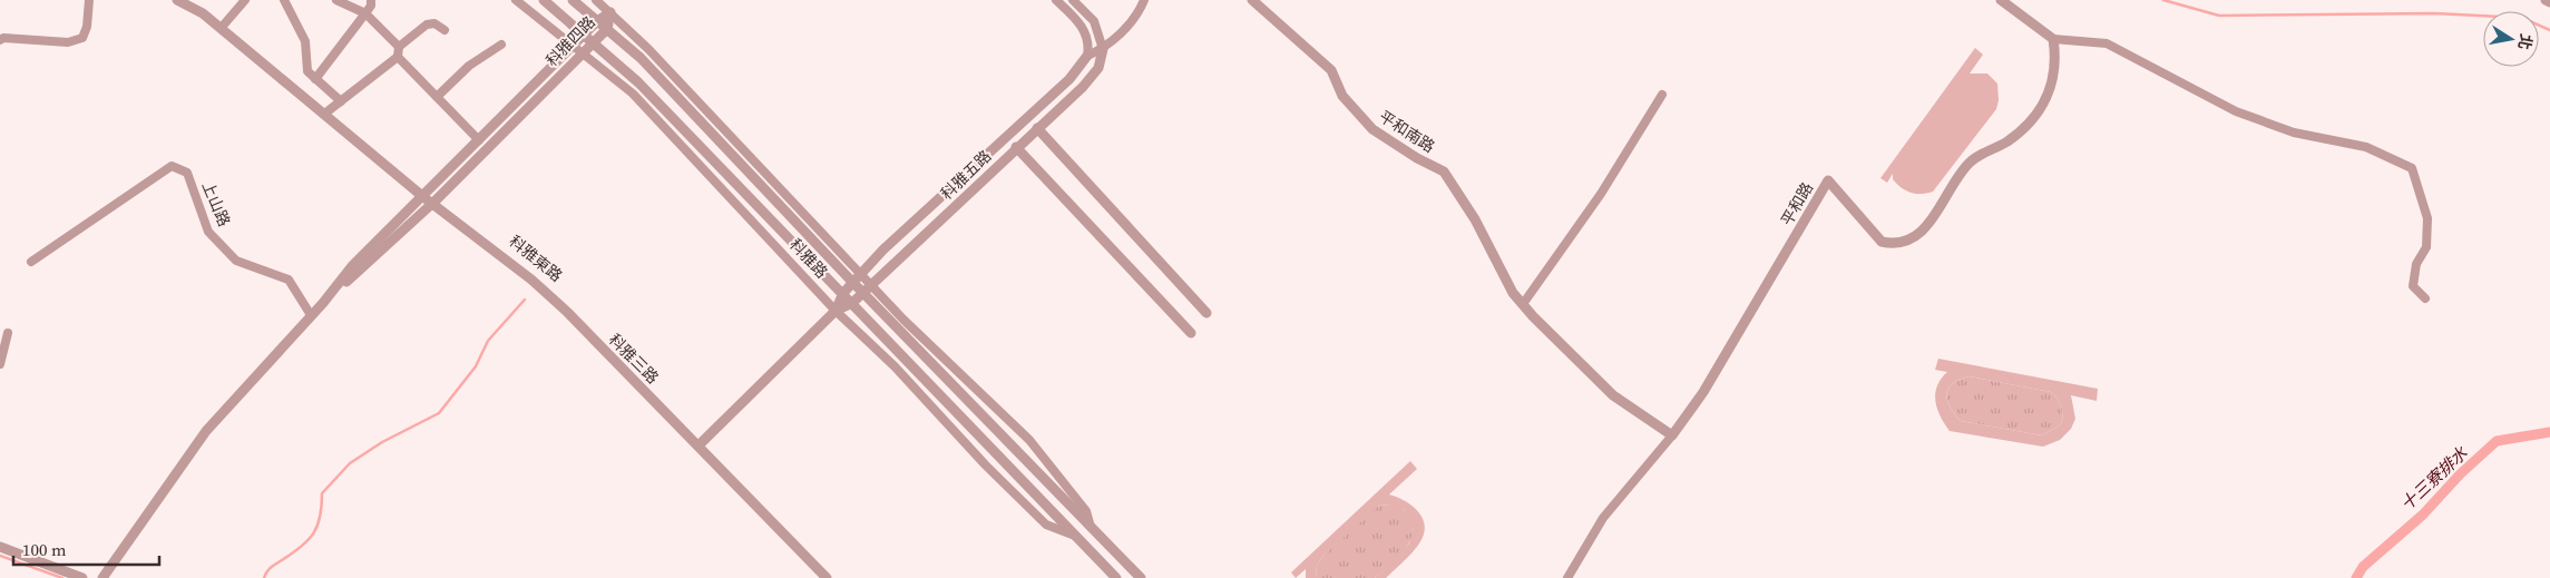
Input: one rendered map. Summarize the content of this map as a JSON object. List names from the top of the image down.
{
  "streets": {
    "street": [
      "科雅四路",
      "平和南路",
      "科雅五路",
      "上山路",
      "平和路",
      "科雅路",
      "科雅三路"
    ]
  },
  "crossings": [
    ["科雅四路", "科雅路"],
    ["科雅四路", "科雅三路"],
    ["平和南路", "平和路"],
    ["科雅五路", "科雅路"],
    ["科雅五路", "科雅三路"]
  ],
  "water": ["十三寮排水"],
  "scale_bar": "100 m",
  "north": "right"
}
